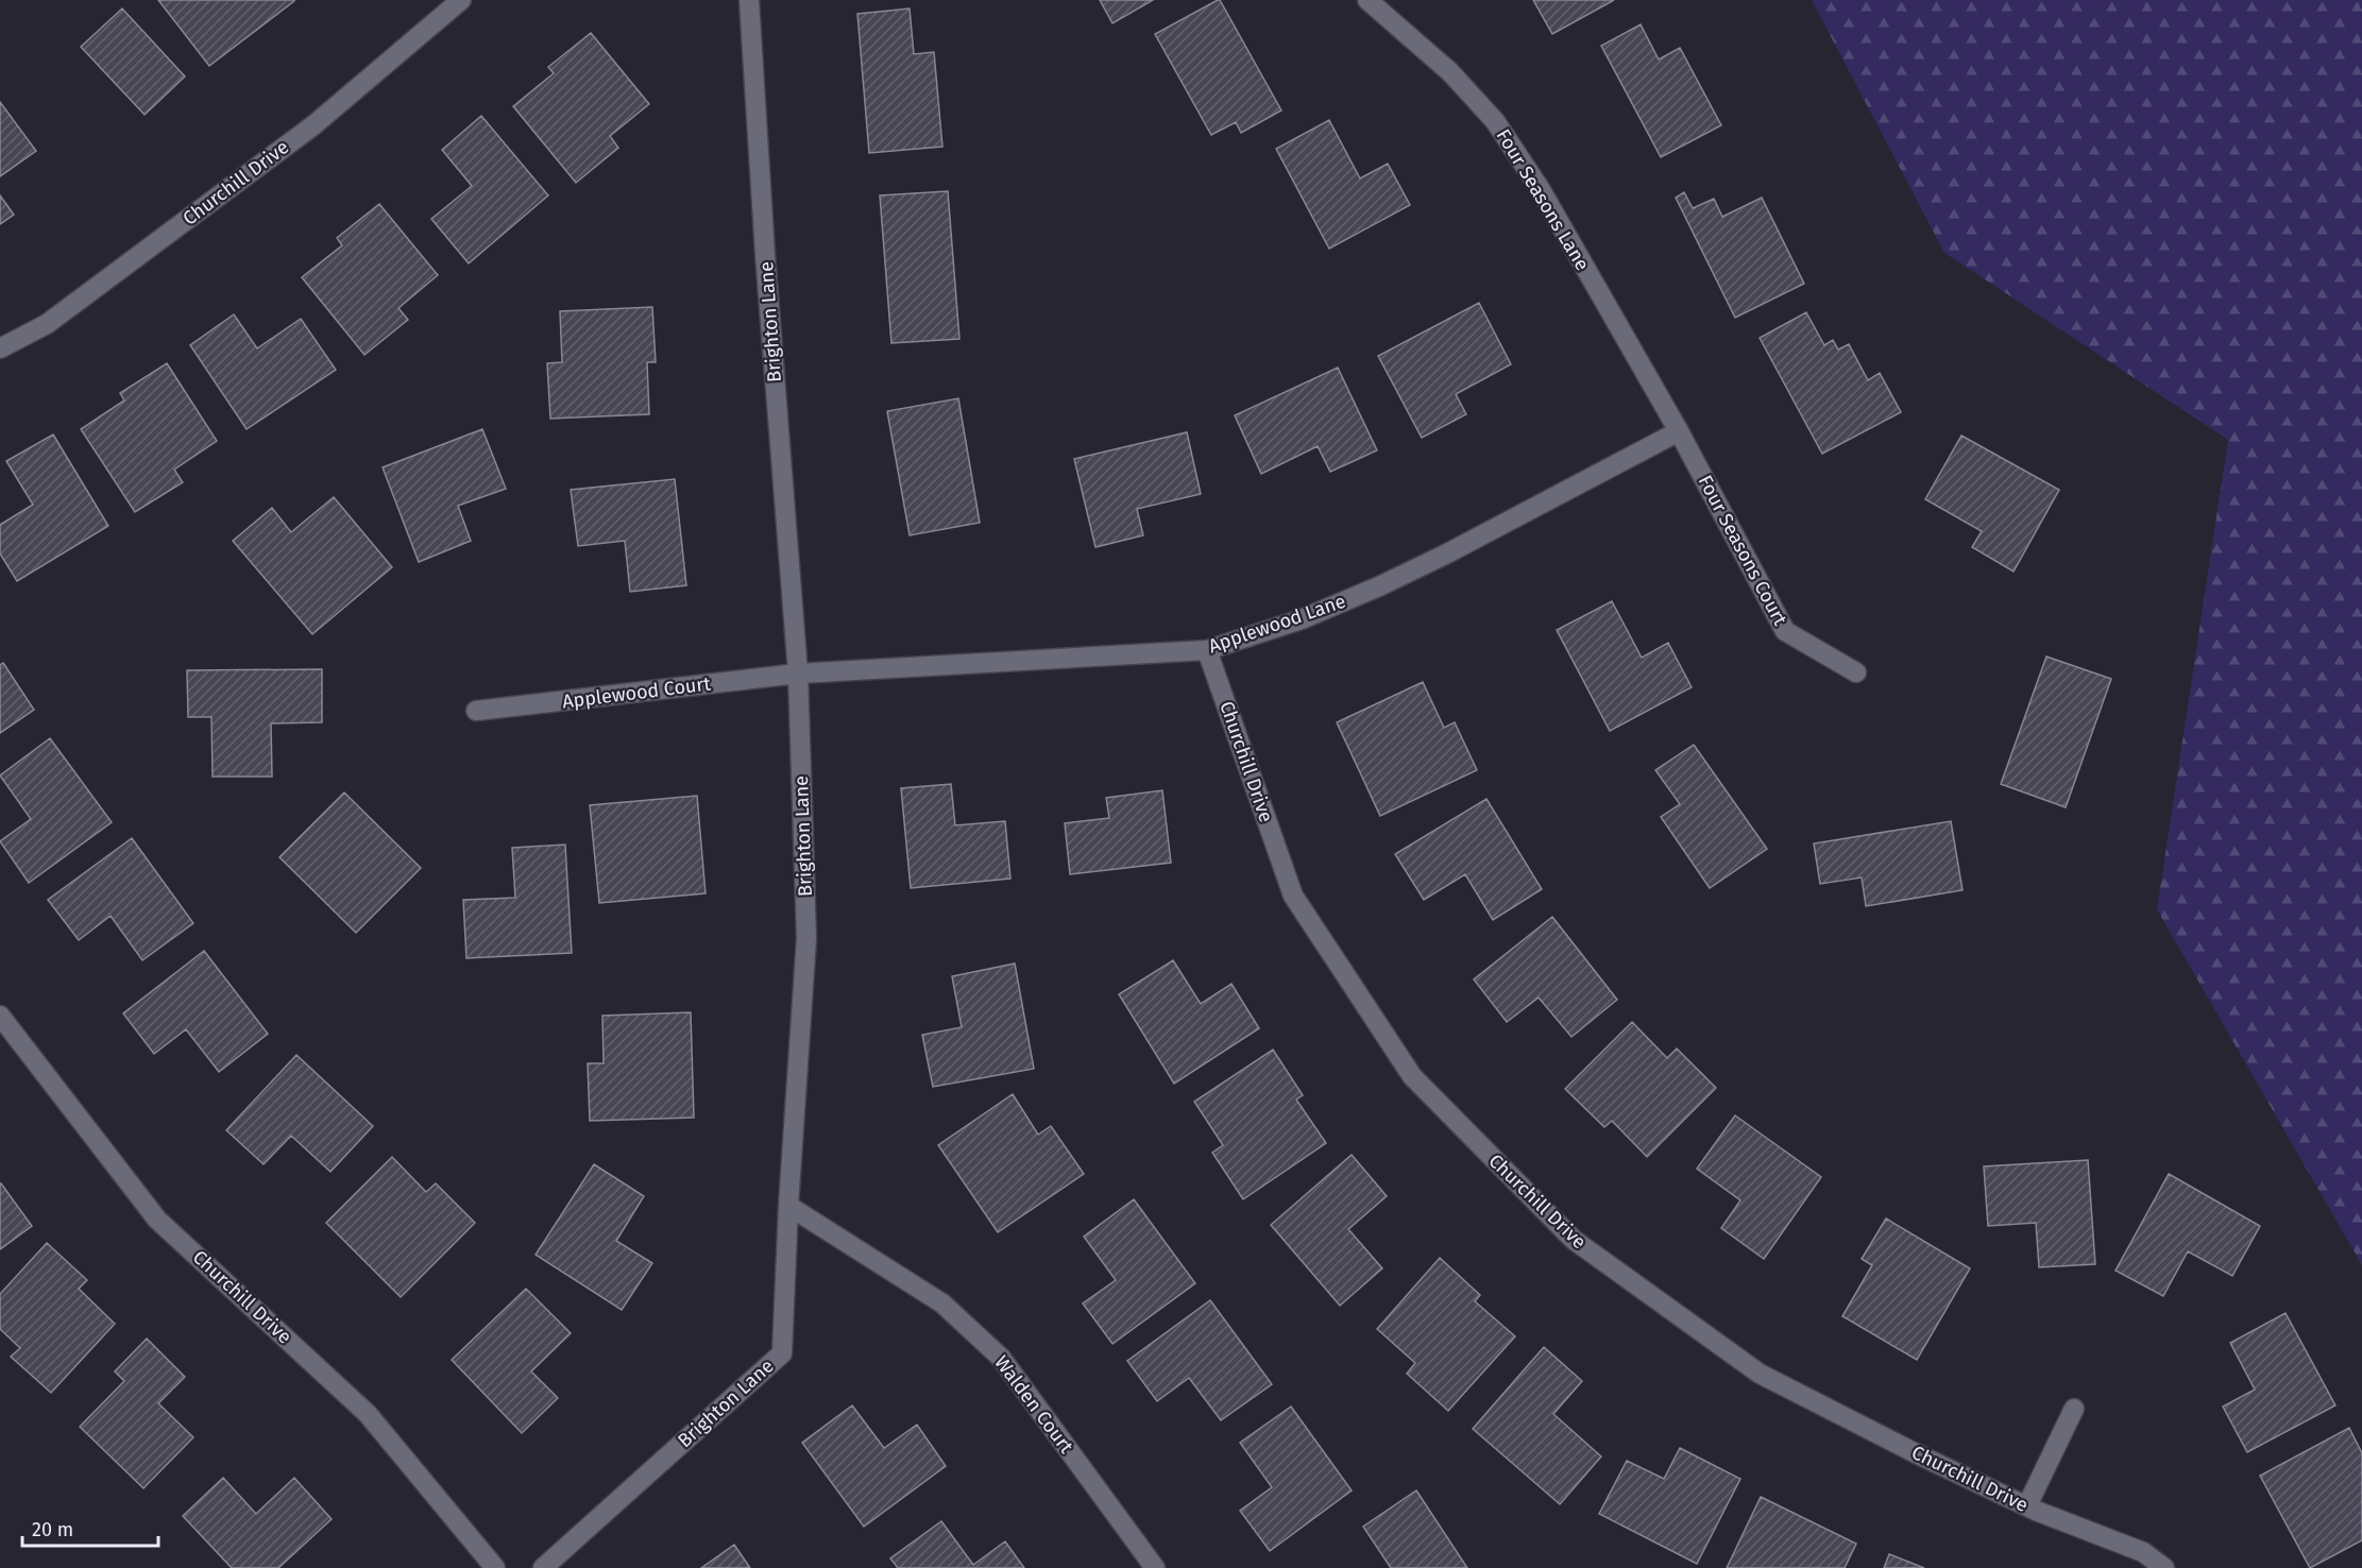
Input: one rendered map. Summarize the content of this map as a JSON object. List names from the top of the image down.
{
  "streets": {
    "street": [
      "Churchill Drive",
      "Four Seasons Lane",
      "Brighton Lane",
      "Four Seasons Court",
      "Applewood Lane",
      "Applewood Court",
      "Walden Court"
    ]
  },
  "crossings": [
    ["Churchill Drive", "Applewood Lane"],
    ["Four Seasons Lane", "Four Seasons Court"],
    ["Four Seasons Lane", "Applewood Lane"],
    ["Brighton Lane", "Applewood Lane"],
    ["Brighton Lane", "Applewood Court"],
    ["Brighton Lane", "Walden Court"],
    ["Four Seasons Court", "Applewood Lane"],
    ["Applewood Lane", "Applewood Court"]
  ],
  "scale_bar": "20 m"
}
